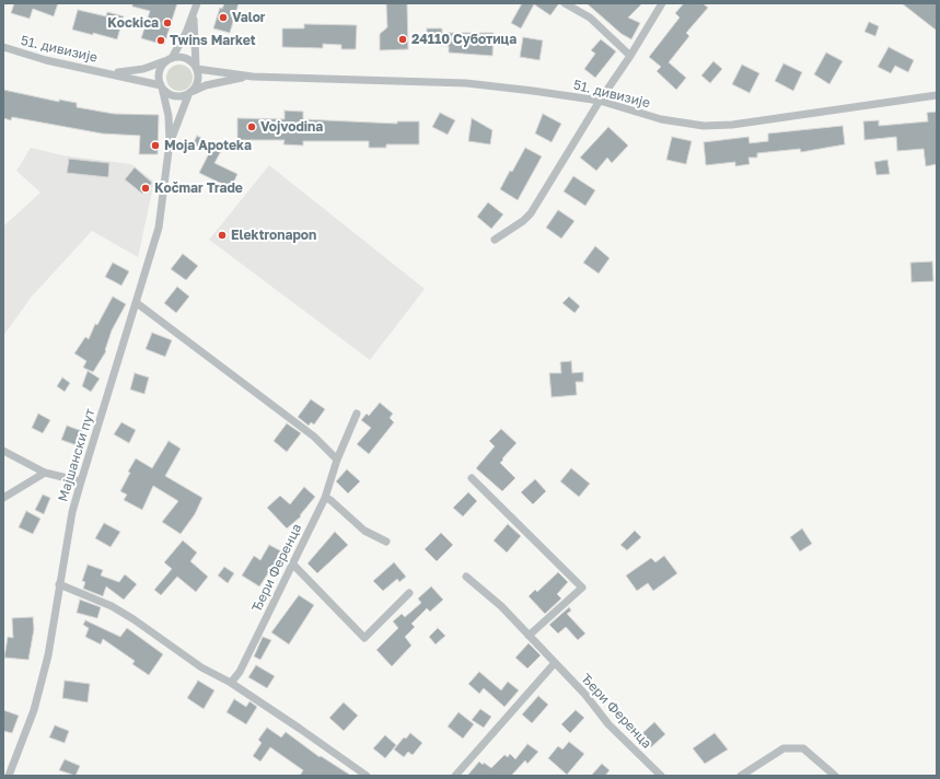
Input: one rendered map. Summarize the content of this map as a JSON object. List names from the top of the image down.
{
  "streets": {
    "street": ["51. дивизије", "Мајшански пут", "Ђери Ференца"]
  },
  "crossings": [
    ["51. дивизије", "Мајшански пут"]
  ],
  "places": [
    "Valor",
    "Kockica",
    "24110 Суботица",
    "Twins Market",
    "Vojvodina",
    "Moja Apoteka",
    "Kočmar Trade",
    "Elektronapon"
  ]
}
